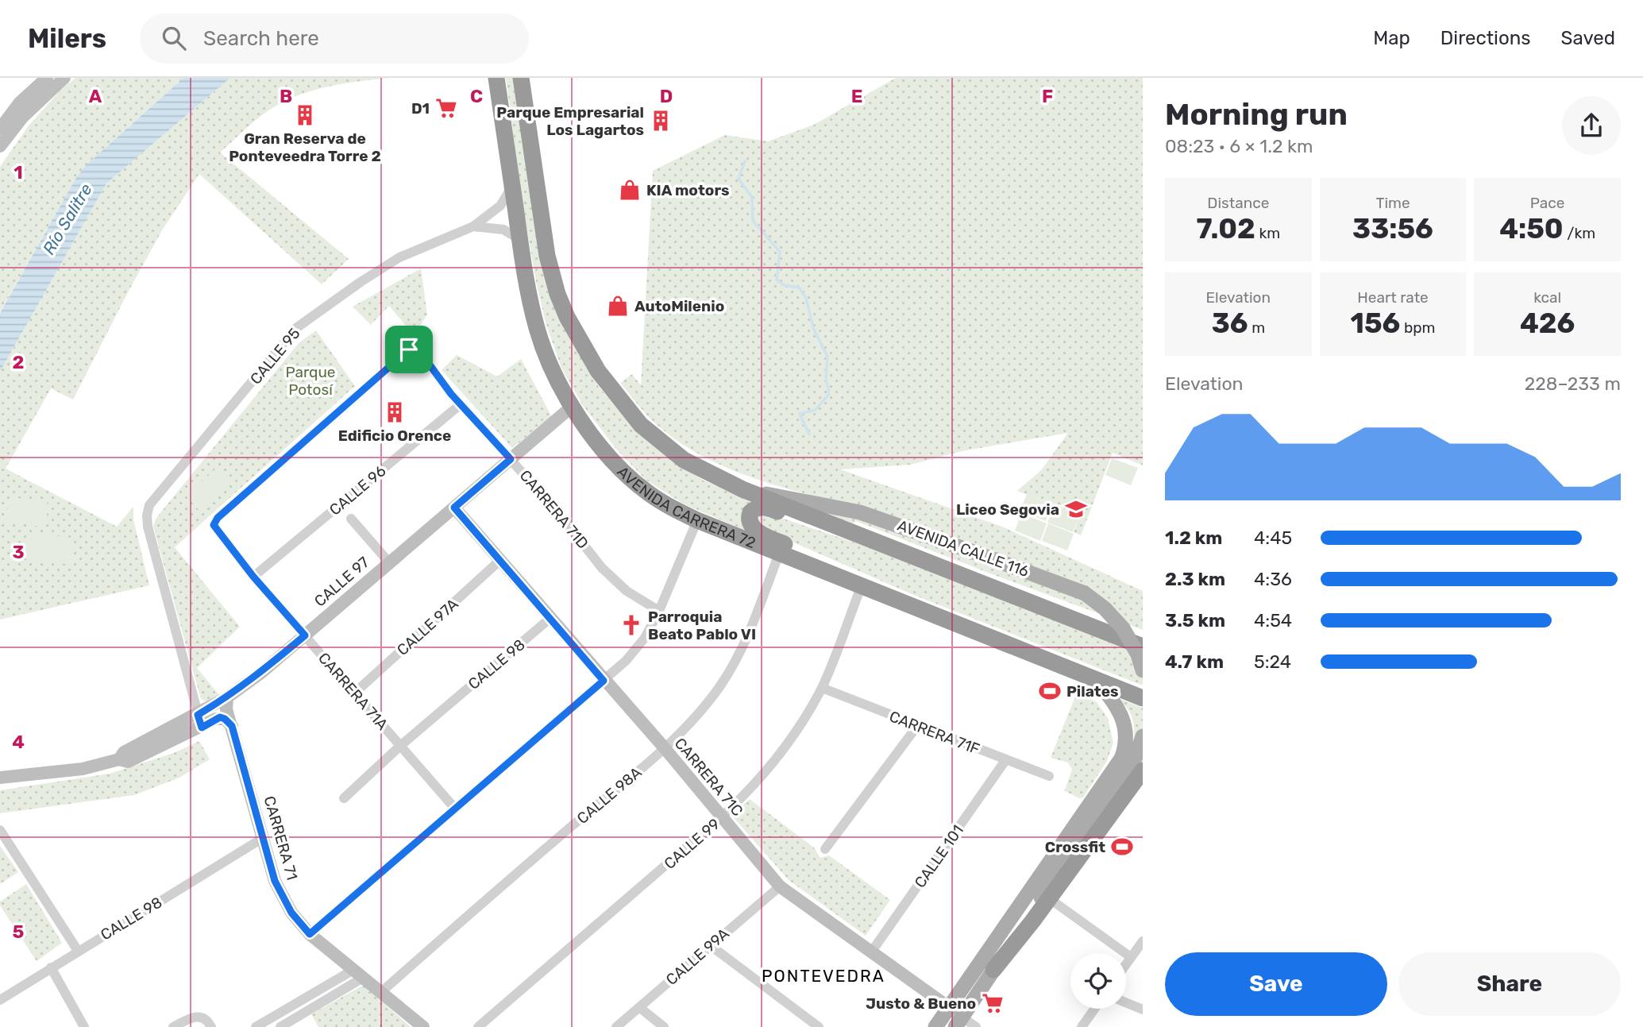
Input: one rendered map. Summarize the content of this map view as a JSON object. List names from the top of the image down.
{
  "streets": {
    "highway": ["AVENIDA CARRERA 72"],
    "main road": ["AVENIDA CALLE 116"],
    "street": [
      "CALLE 95",
      "CALLE 96",
      "CARRERA 71D",
      "CALLE 97",
      "CALLE 97A",
      "CALLE 98",
      "CARRERA 71A",
      "CARRERA 71F",
      "CARRERA 71C",
      "CALLE 98A",
      "CARRERA 71",
      "CALLE 99",
      "CALLE 101",
      "CALLE 99A"
    ]
  },
  "crossings": [
    ["CALLE 95", "AVENIDA CARRERA 72"],
    ["CALLE 95", "CALLE 97"],
    ["CALLE 96", "CARRERA 71D"],
    ["CALLE 96", "CARRERA 71A"],
    ["AVENIDA CARRERA 72", "CALLE 97"],
    ["AVENIDA CARRERA 72", "CALLE 98A"],
    ["AVENIDA CARRERA 72", "CALLE 99"],
    ["CARRERA 71D", "CALLE 97"],
    ["CARRERA 71D", "CARRERA 71A"],
    ["CALLE 97", "CARRERA 71A"],
    ["CALLE 97", "CARRERA 71C"],
    ["CALLE 97", "CARRERA 71"],
    ["CALLE 97A", "CARRERA 71A"],
    ["CALLE 97A", "CARRERA 71C"],
    ["CALLE 98", "CARRERA 71A"],
    ["CALLE 98", "CARRERA 71C"],
    ["CALLE 98", "CARRERA 71"],
    ["CARRERA 71F", "CALLE 99"],
    ["CARRERA 71F", "CALLE 101"],
    ["CARRERA 71C", "CALLE 98A"],
    ["CARRERA 71C", "CALLE 99"],
    ["CARRERA 71C", "CALLE 101"],
    ["CARRERA 71C", "CALLE 99A"],
    ["CALLE 98A", "CARRERA 71"]
  ],
  "districts": ["PONTEVEDRA"],
  "water": ["Río Salitre"],
  "parks": ["Parque Potosí"],
  "places": {
    "supermarket": ["D1", "Justo & Bueno"],
    "building": ["Gran Reserva de Ponteveedra Torre 2", "Parque Empresarial Los Lagartos", "Edificio Orence"],
    "shop": ["KIA motors", "AutoMilenio"],
    "school or university": ["Liceo Segovia"],
    "church": ["Parroquia Beato Pablo VI"],
    "sports": ["Pilates", "Crossfit"]
  },
  "page": {
    "header": "Milers",
    "search": "Search here",
    "nav": ["Map", "Directions", "Saved"],
    "heading": ["Morning run", "08:23 · 6 × 1.2 km"],
    "stats": [
      ["Distance", "7.02 km"],
      ["Time", "33:56"],
      ["Pace", "4:50 /km"],
      ["Elevation", "36 m"],
      ["Heart rate", "156 bpm"],
      ["kcal", "426"]
    ],
    "chart": ["Elevation", "228–233 m"],
    "list": [
      {
        "name": "1.2 km",
        "note": "4:45"
      },
      {
        "name": "2.3 km",
        "note": "4:36"
      },
      {
        "name": "3.5 km",
        "note": "4:54"
      },
      {
        "name": "4.7 km",
        "note": "5:24"
      }
    ],
    "buttons": ["Save", "Share"]
  },
  "grid": {
    "columns": [
      "A",
      "B",
      "C",
      "D",
      "E",
      "F"
    ],
    "rows": [
      "1",
      "2",
      "3",
      "4",
      "5"
    ]
  }
}
